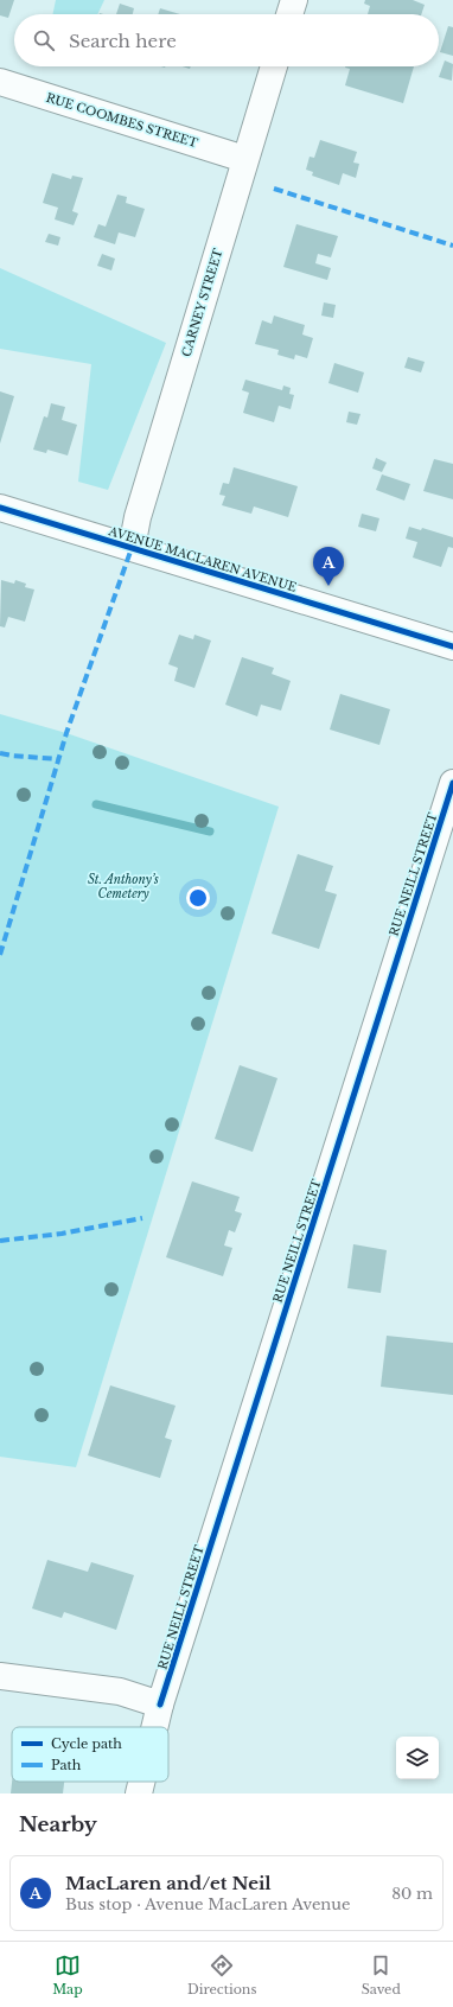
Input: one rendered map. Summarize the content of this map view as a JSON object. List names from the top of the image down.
{
  "streets": {
    "street": [
      "RUE COOMBES STREET",
      "CARNEY STREET",
      "AVENUE MACLAREN AVENUE",
      "RUE NEILL STREET"
    ]
  },
  "crossings": [
    ["RUE COOMBES STREET", "CARNEY STREET"],
    ["CARNEY STREET", "AVENUE MACLAREN AVENUE"]
  ],
  "parks": ["St. Anthony’s Cemetery"],
  "legend": ["Cycle path", "Path"],
  "page": {
    "search": "Search here",
    "pins": "A",
    "heading": "Nearby",
    "list": [
      {
        "mark": "A",
        "name": "MacLaren and/et Neil",
        "note": "Bus stop · Avenue MacLaren Avenue",
        "value": "80 m"
      }
    ],
    "nav": ["Map", "Directions", "Saved"]
  }
}
